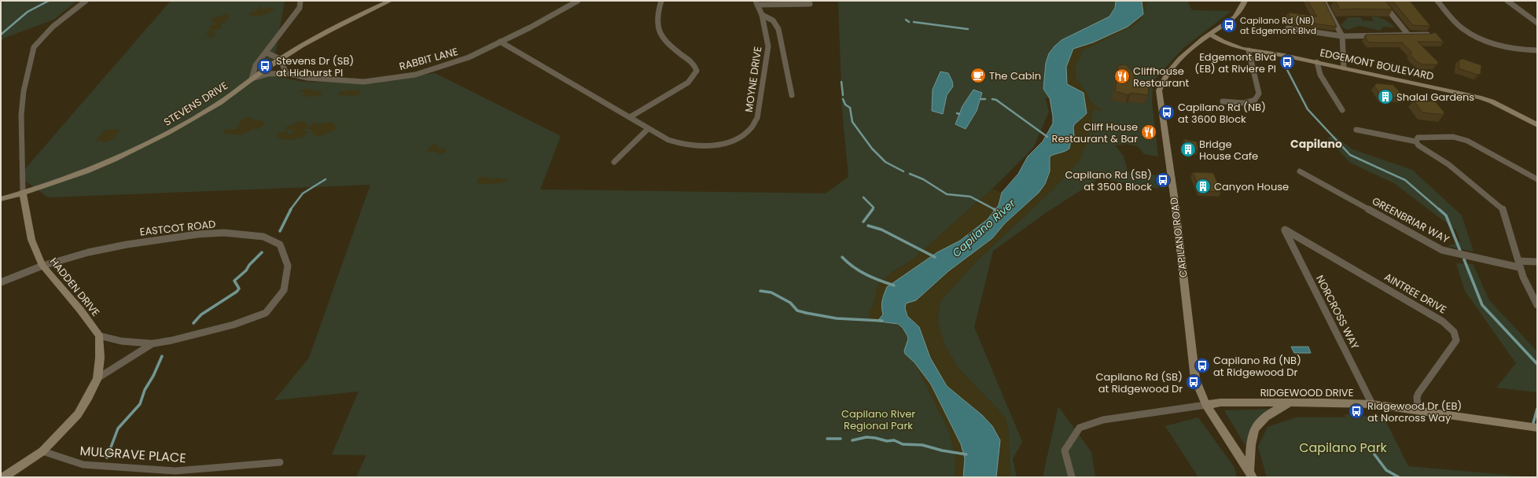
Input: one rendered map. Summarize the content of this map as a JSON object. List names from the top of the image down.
{
  "streets": {
    "street": [
      "RABBIT LANE",
      "EDGEMONT BOULEVARD",
      "MOYNE DRIVE",
      "STEVENS DRIVE",
      "GREENBRIAR WAY",
      "EASTCOT ROAD",
      "CAPILANO ROAD",
      "HADDEN DRIVE",
      "AINTREE DRIVE",
      "NORCROSS WAY",
      "RIDGEWOOD DRIVE",
      "MULGRAVE PLACE"
    ]
  },
  "crossings": [
    ["RABBIT LANE", "MOYNE DRIVE"],
    ["RABBIT LANE", "STEVENS DRIVE"],
    ["EDGEMONT BOULEVARD", "CAPILANO ROAD"],
    ["STEVENS DRIVE", "HADDEN DRIVE"],
    ["EASTCOT ROAD", "HADDEN DRIVE"],
    ["CAPILANO ROAD", "RIDGEWOOD DRIVE"],
    ["AINTREE DRIVE", "NORCROSS WAY"],
    ["AINTREE DRIVE", "RIDGEWOOD DRIVE"],
    ["NORCROSS WAY", "RIDGEWOOD DRIVE"]
  ],
  "districts": ["Capilano"],
  "water": ["Capilano River"],
  "parks": ["Capilano River Regional Park", "Capilano Park"],
  "places": {
    "bus stop": [
      "Capilano Rd (NB) at Edgemont Blvd",
      "Edgemont Blvd (EB) at Riviere Pl",
      "Stevens Dr (SB) at Hidhurst Pl",
      "Capilano Rd (NB) at 3600 Block",
      "Capilano Rd (SB) at 3500 Block",
      "Capilano Rd (NB) at Ridgewood Dr",
      "Capilano Rd (SB) at Ridgewood Dr",
      "Ridgewood Dr (EB) at Norcross Way"
    ],
    "cafe": ["The Cabin"],
    "restaurant": ["Cliffhouse Restaurant", "Cliff House Restaurant & Bar"],
    "building": ["Shalal Gardens", "Bridge House Cafe", "Canyon House"]
  }
}
